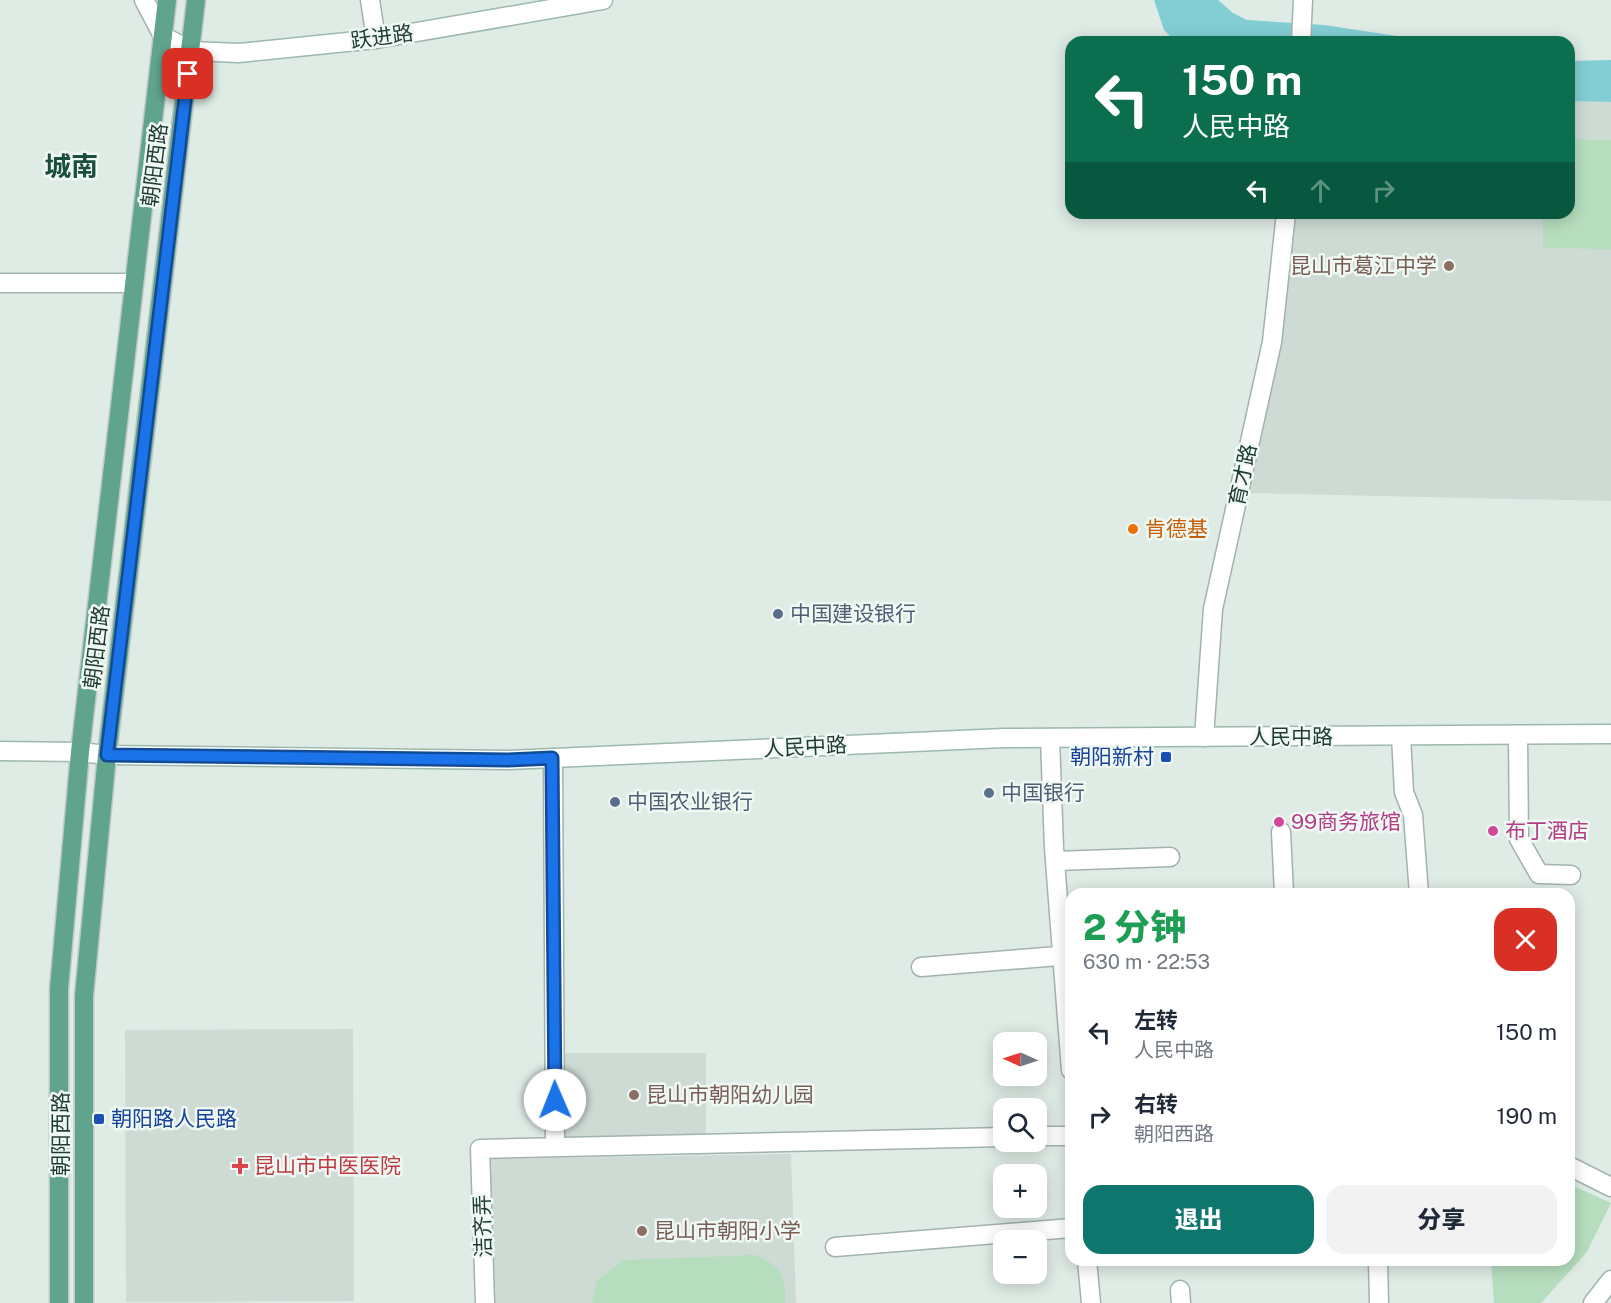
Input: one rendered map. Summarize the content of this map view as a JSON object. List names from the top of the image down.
{
  "streets": {
    "main road": ["朝阳西路"],
    "street": [
      "跃进路",
      "育才路",
      "人民中路",
      "洁齐弄"
    ]
  },
  "crossings": [
    ["跃进路", "朝阳西路"],
    ["朝阳西路", "人民中路"],
    ["育才路", "人民中路"]
  ],
  "districts": ["城南"],
  "places": {
    "other": [
      "昆山市葛江中学",
      "肯德基",
      "中国建设银行",
      "中国银行",
      "中国农业银行",
      "99商务旅馆",
      "布丁酒店",
      "昆山市朝阳幼儿园",
      "昆山市朝阳小学"
    ],
    "transit": ["朝阳新村", "朝阳路人民路"],
    "health": ["昆山市中医医院"]
  },
  "north": "left",
  "page": {
    "turn": ["150 m", "人民中路"],
    "heading": ["2 分钟", "630 m · 22:53"],
    "list": [
      {
        "name": "左转",
        "note": "人民中路",
        "value": "150 m"
      },
      {
        "name": "右转",
        "note": "朝阳西路",
        "value": "190 m"
      }
    ],
    "map_buttons": ["+", "−"],
    "buttons": ["退出", "分享"]
  }
}
